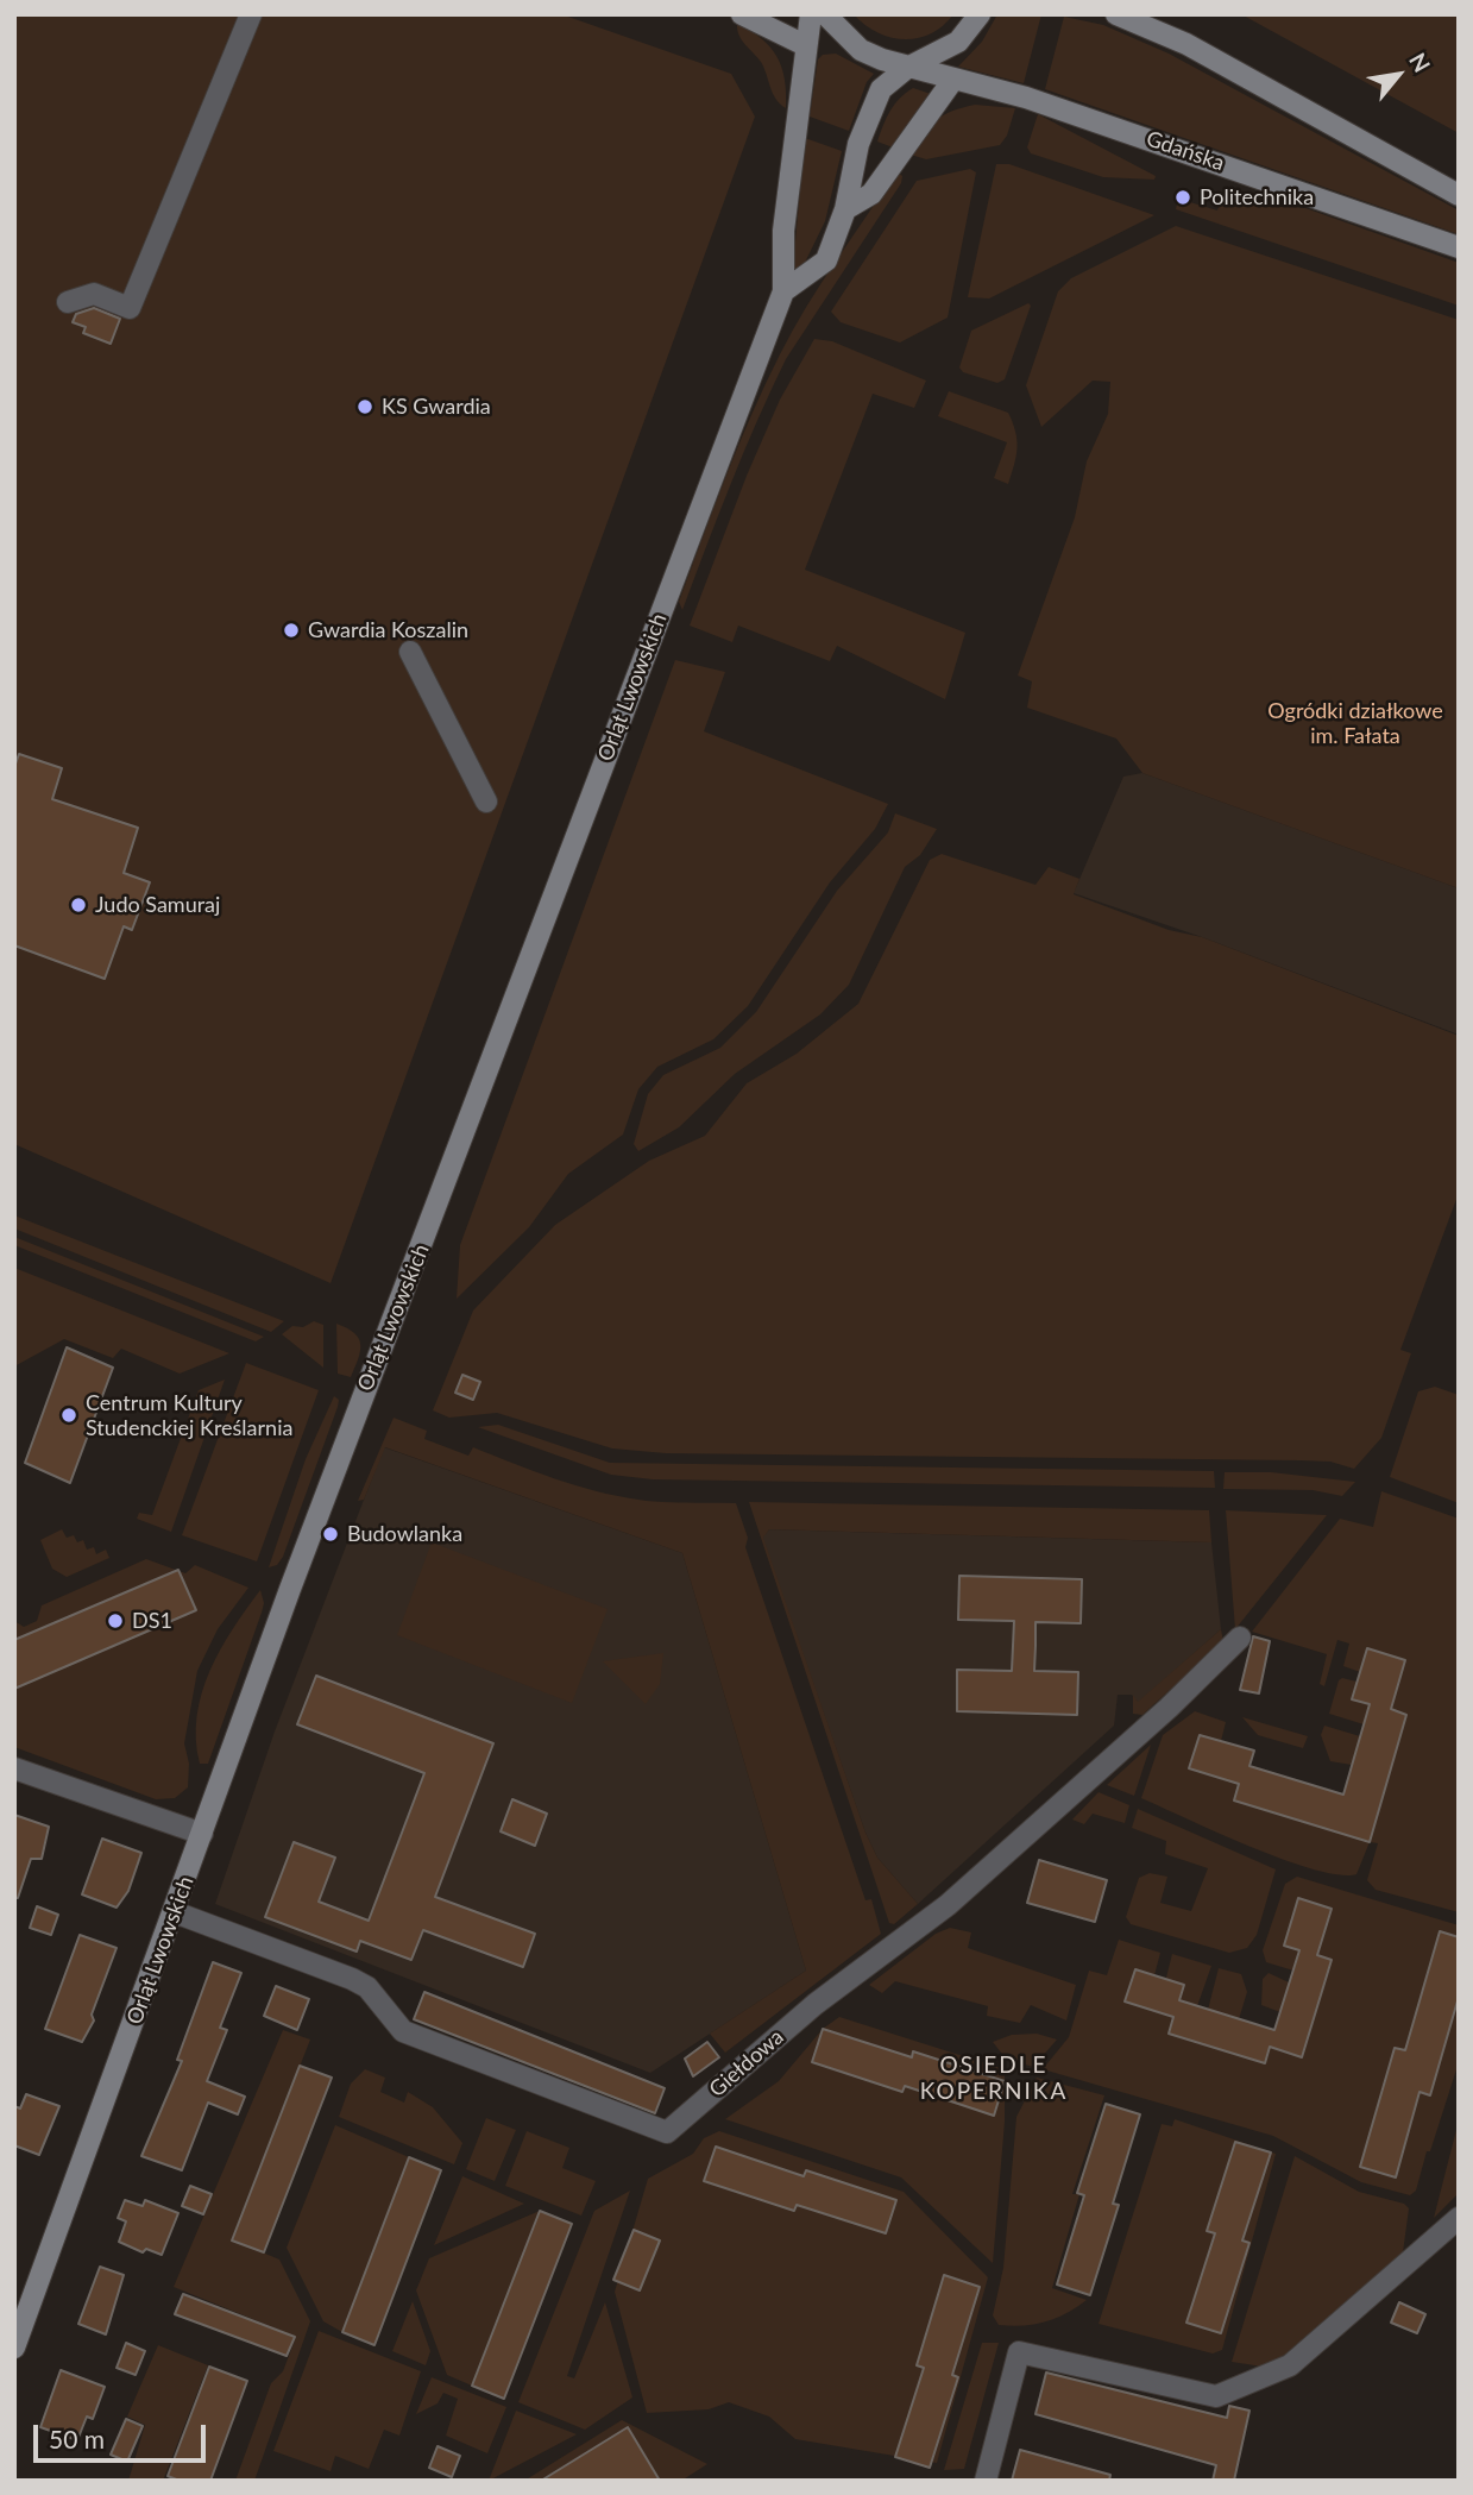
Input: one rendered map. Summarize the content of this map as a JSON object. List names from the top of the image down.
{
  "streets": {
    "main road": ["Gdańska", "Orląt Lwowskich"],
    "street": ["Giełdowa"]
  },
  "crossings": [
    ["Orląt Lwowskich", "Giełdowa"]
  ],
  "districts": ["OSIEDLE KOPERNIKA"],
  "parks": ["Ogródki działkowe im. Fałata"],
  "places": [
    "Politechnika",
    "KS Gwardia",
    "Gwardia Koszalin",
    "Judo Samuraj",
    "Centrum Kultury Studenckiej Kreślarnia",
    "Budowlanka",
    "DS1"
  ],
  "scale_bar": "50 m",
  "north": "top right"
}
